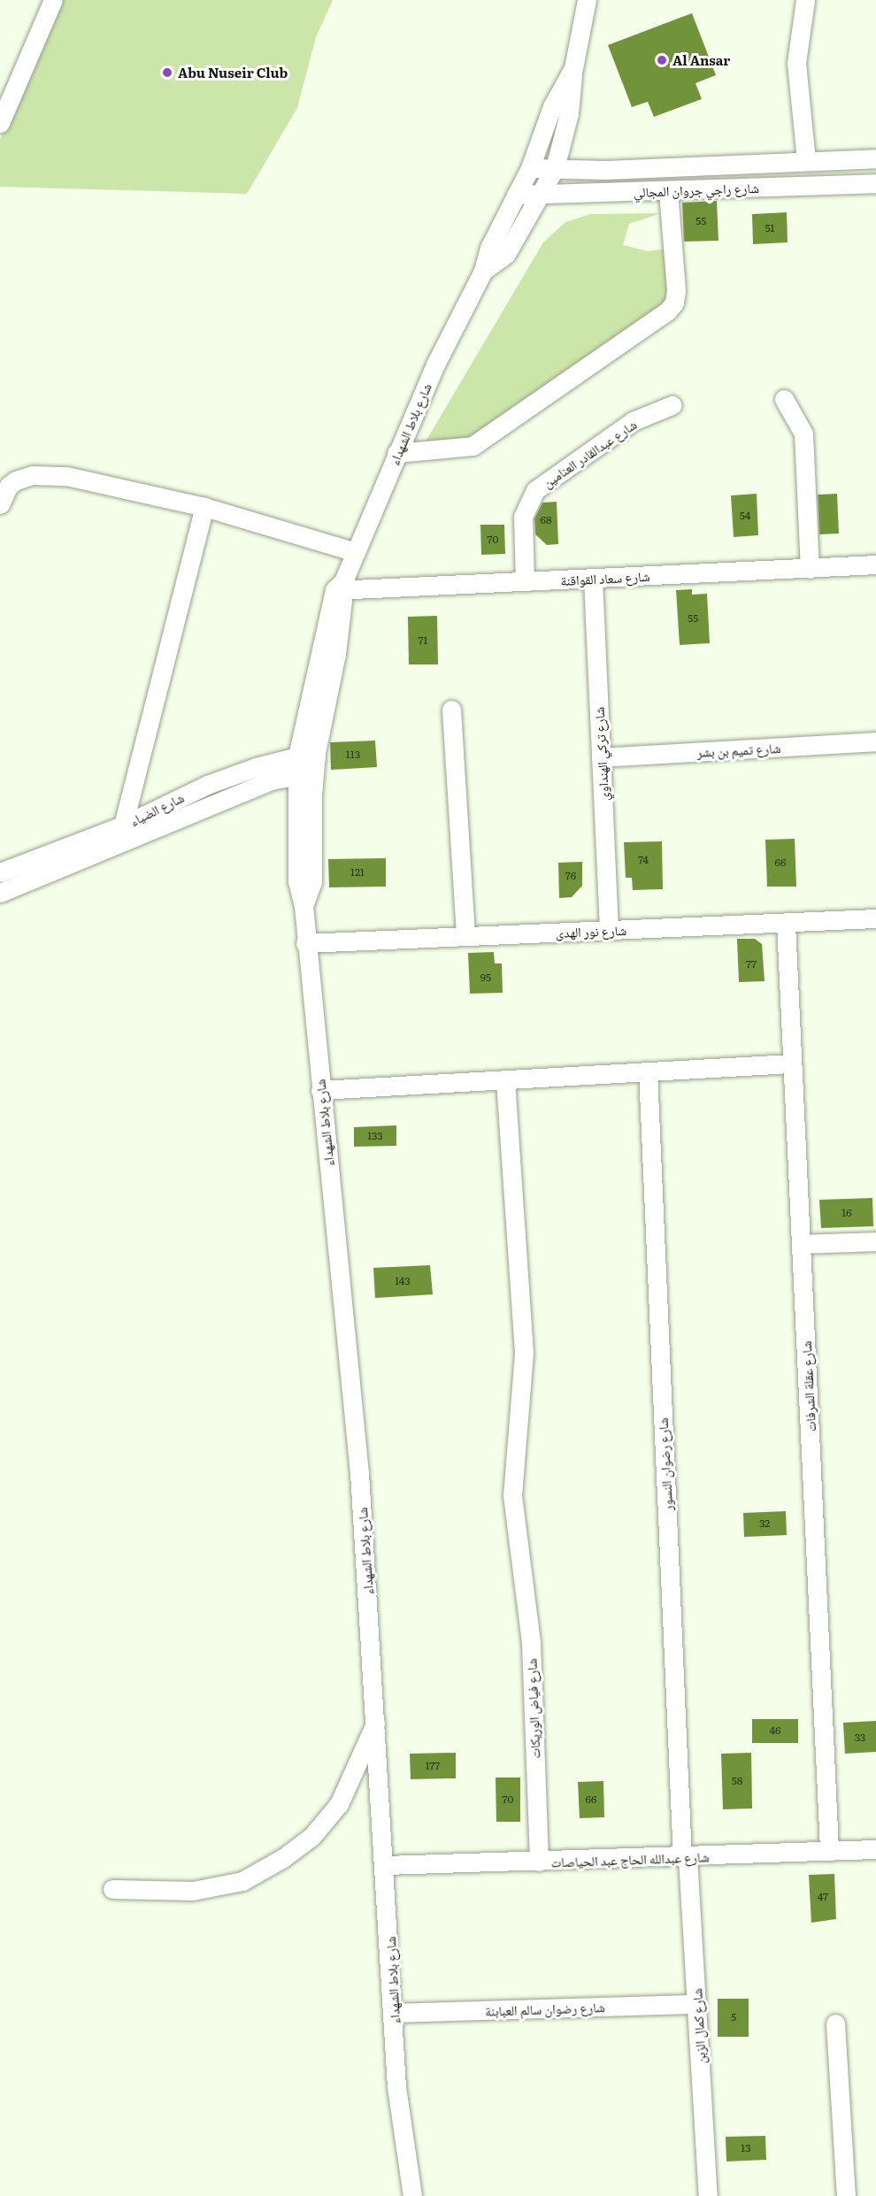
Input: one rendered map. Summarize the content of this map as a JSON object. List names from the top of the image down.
{
  "streets": {
    "street": [
      "شارع راجي جروان المجالي",
      "شارع بلاط الشهداء",
      "شارع عبدالقادر العنامين",
      "شارع سعاد القواقنة",
      "شارع تميم بن بشر",
      "شارع تركي الهنداوي",
      "شارع الضياء",
      "شارع نور الهدى",
      "شارع عقلة الشرفات",
      "شارع رضوان النسور",
      "شارع فياض الوريكات",
      "شارع عبدالله الحاج عبد الحياصات",
      "شارع رضوان سالم العبابنة",
      "شارع كمال الزبن"
    ]
  },
  "crossings": [
    ["شارع راجي جروان المجالي", "شارع بلاط الشهداء"],
    ["شارع بلاط الشهداء", "شارع سعاد القواقنة"],
    ["شارع بلاط الشهداء", "شارع الضياء"],
    ["شارع بلاط الشهداء", "شارع نور الهدى"],
    ["شارع بلاط الشهداء", "شارع عبدالله الحاج عبد الحياصات"],
    ["شارع بلاط الشهداء", "شارع رضوان سالم العبابنة"],
    ["شارع عبدالقادر العنامين", "شارع سعاد القواقنة"],
    ["شارع سعاد القواقنة", "شارع تركي الهنداوي"],
    ["شارع تميم بن بشر", "شارع تركي الهنداوي"],
    ["شارع تركي الهنداوي", "شارع نور الهدى"],
    ["شارع نور الهدى", "شارع عقلة الشرفات"],
    ["شارع عقلة الشرفات", "شارع عبدالله الحاج عبد الحياصات"],
    ["شارع رضوان النسور", "شارع عبدالله الحاج عبد الحياصات"],
    ["شارع رضوان النسور", "شارع كمال الزبن"],
    ["شارع فياض الوريكات", "شارع عبدالله الحاج عبد الحياصات"],
    ["شارع عبدالله الحاج عبد الحياصات", "شارع كمال الزبن"],
    ["شارع رضوان سالم العبابنة", "شارع كمال الزبن"]
  ],
  "places": ["Al Ansar", "Abu Nuseir Club"],
  "house_numbers": [
    "55",
    "51",
    "54",
    "68",
    "70",
    "55",
    "71",
    "113",
    "74",
    "66",
    "121",
    "76",
    "77",
    "95",
    "133",
    "16",
    "143",
    "32",
    "46",
    "33",
    "177",
    "58",
    "70",
    "66",
    "47",
    "5",
    "13"
  ]
}
